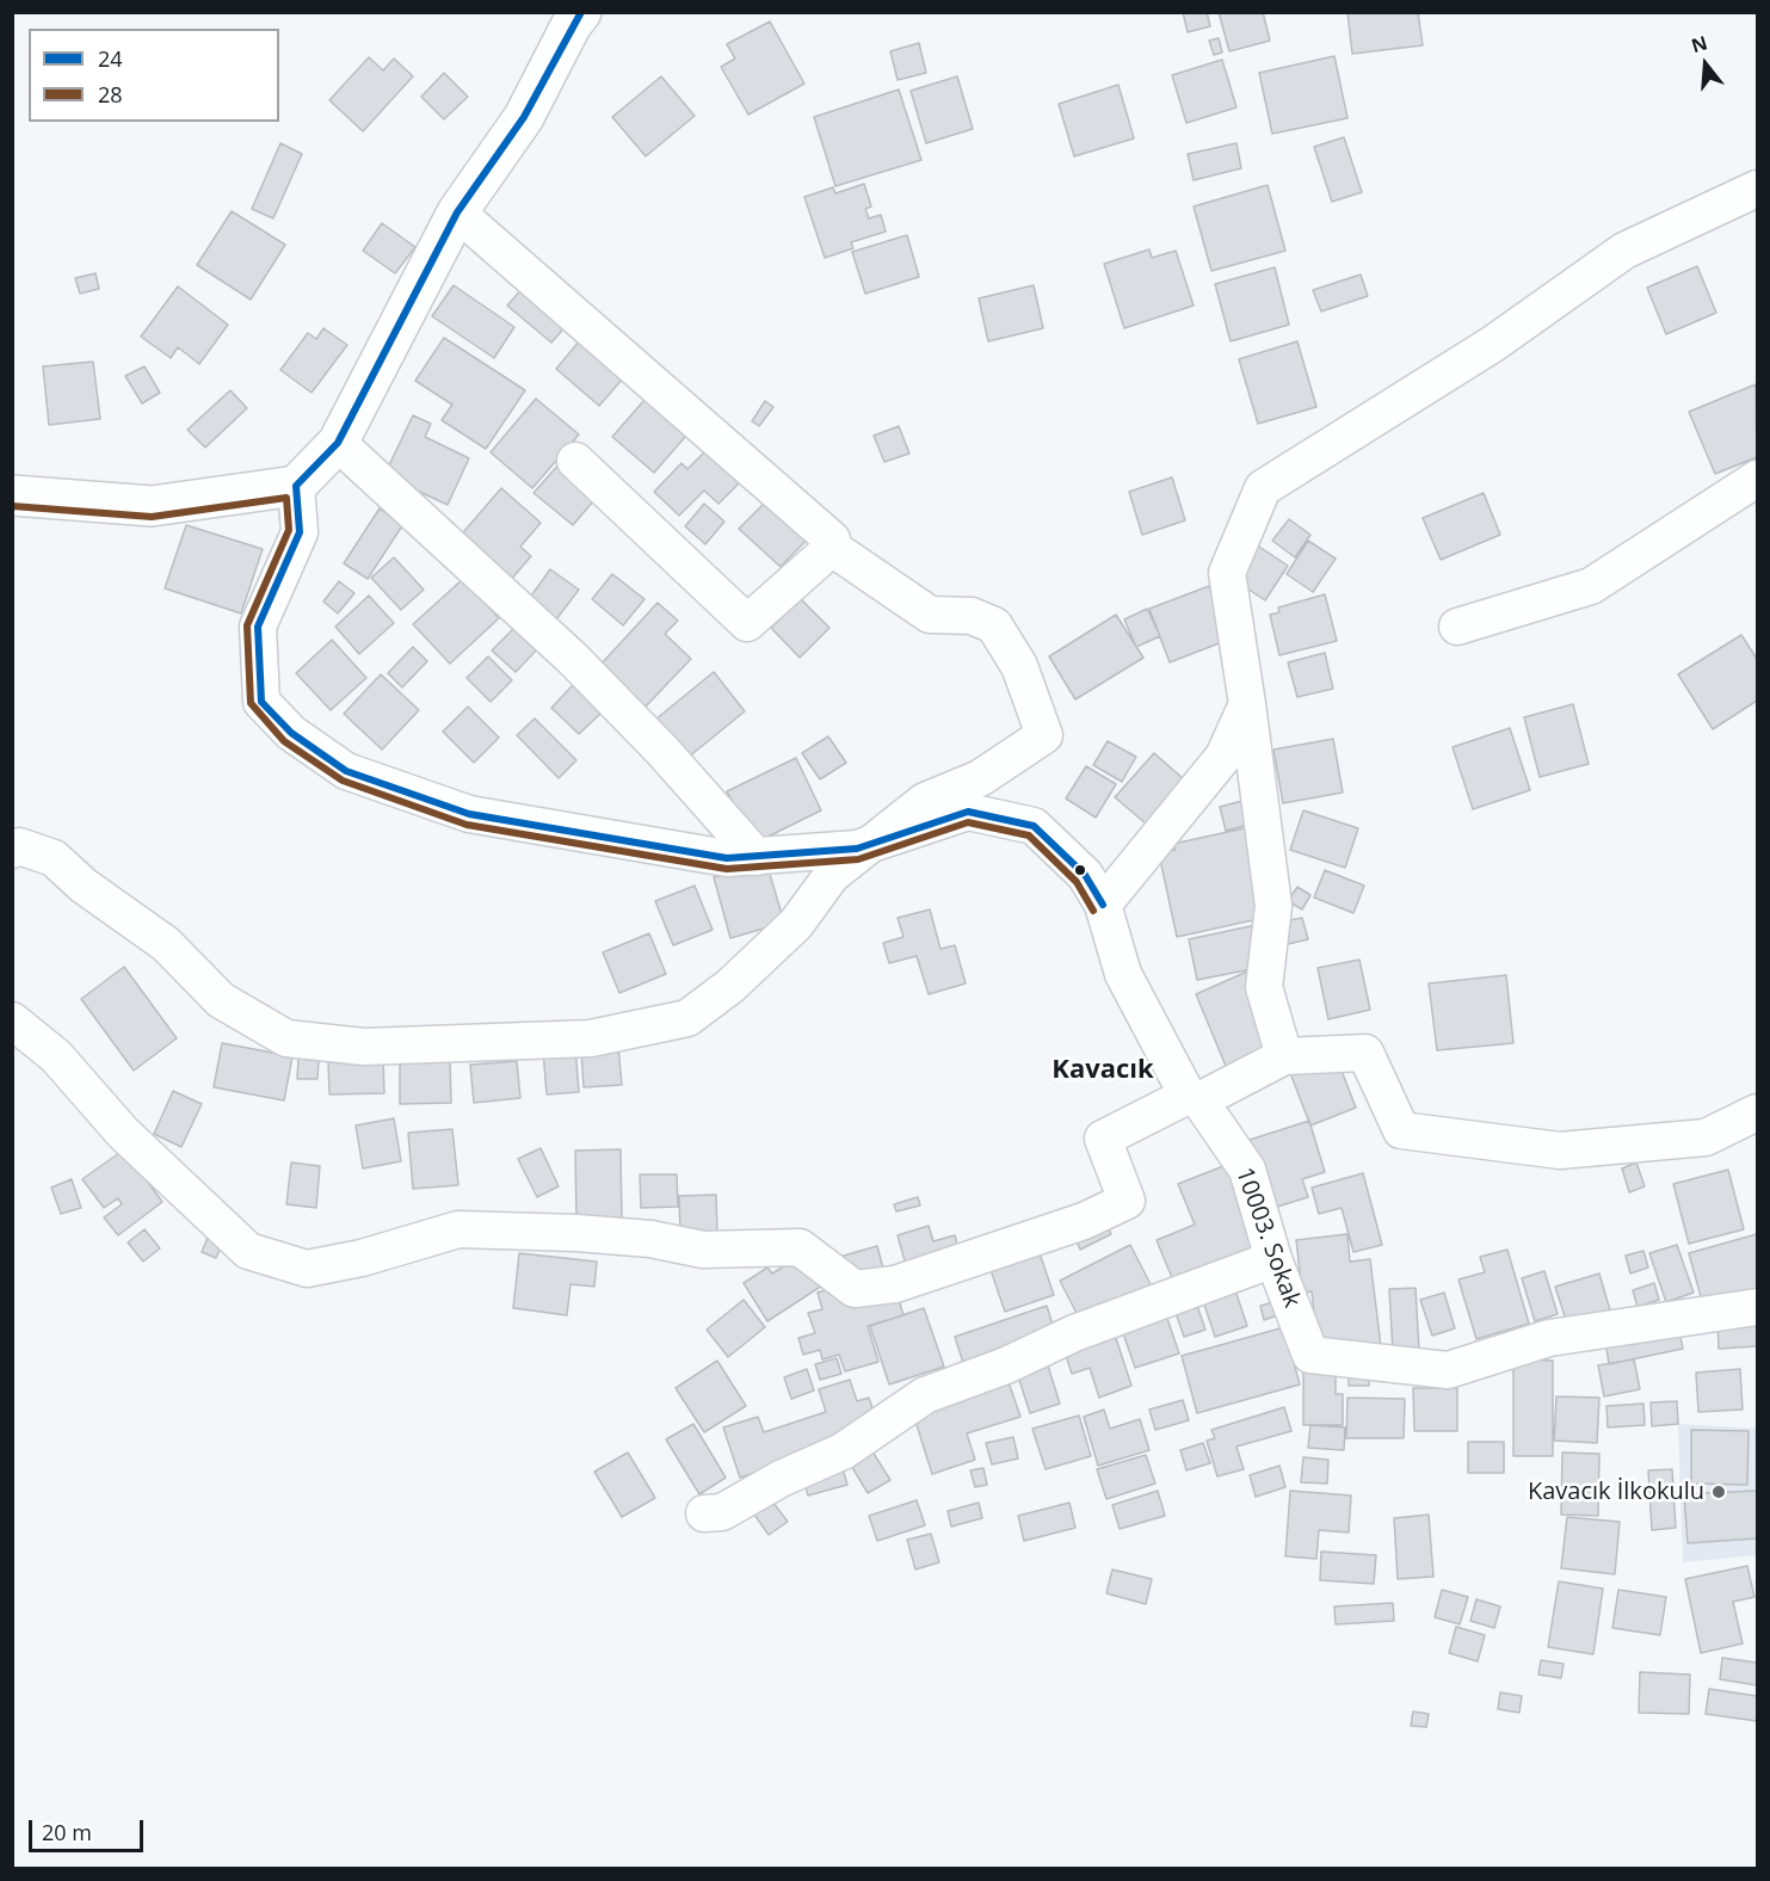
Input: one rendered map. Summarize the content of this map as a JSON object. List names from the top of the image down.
{
  "streets": {
    "street": ["10003. Sokak"]
  },
  "districts": ["Kavacık"],
  "places": ["Kavacık İlkokulu"],
  "lines": ["transit line 24", "transit line 28"],
  "legend": ["24", "28"],
  "scale_bar": "20 m",
  "north": "top"
}
